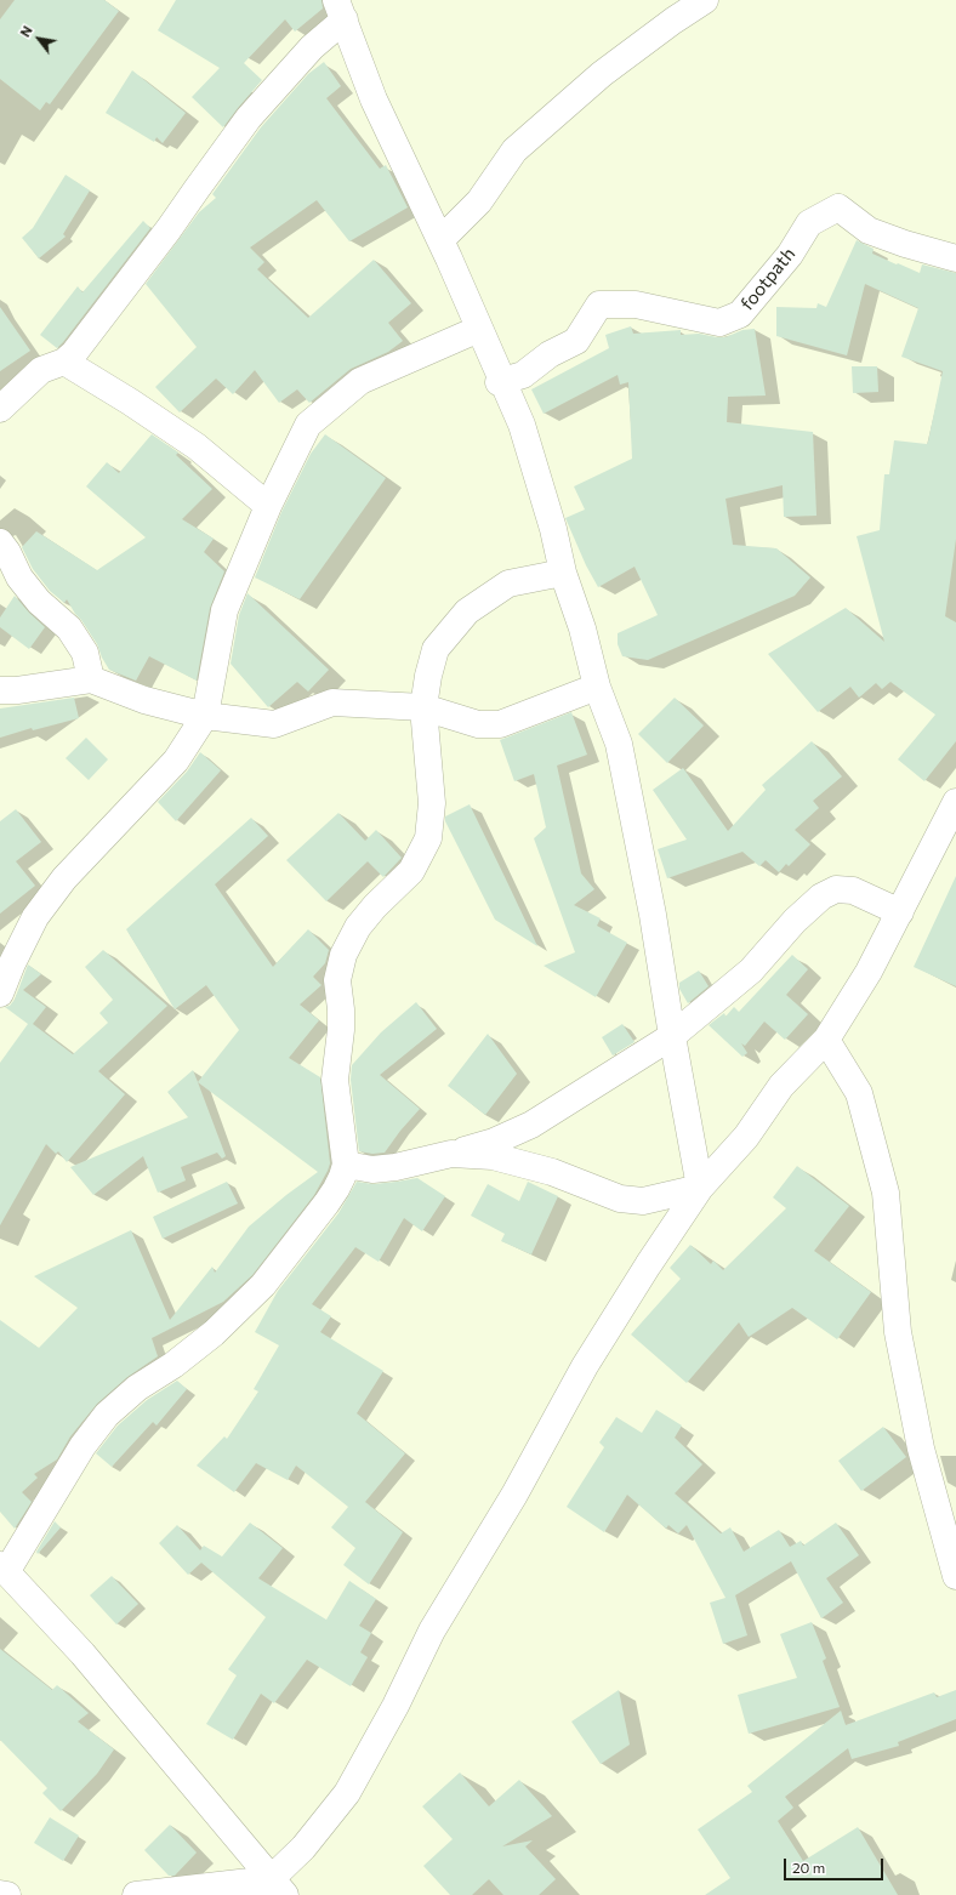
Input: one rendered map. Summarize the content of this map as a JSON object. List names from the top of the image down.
{
  "streets": {
    "street": ["footpath"]
  },
  "scale_bar": "20 m",
  "north": "top left"
}
